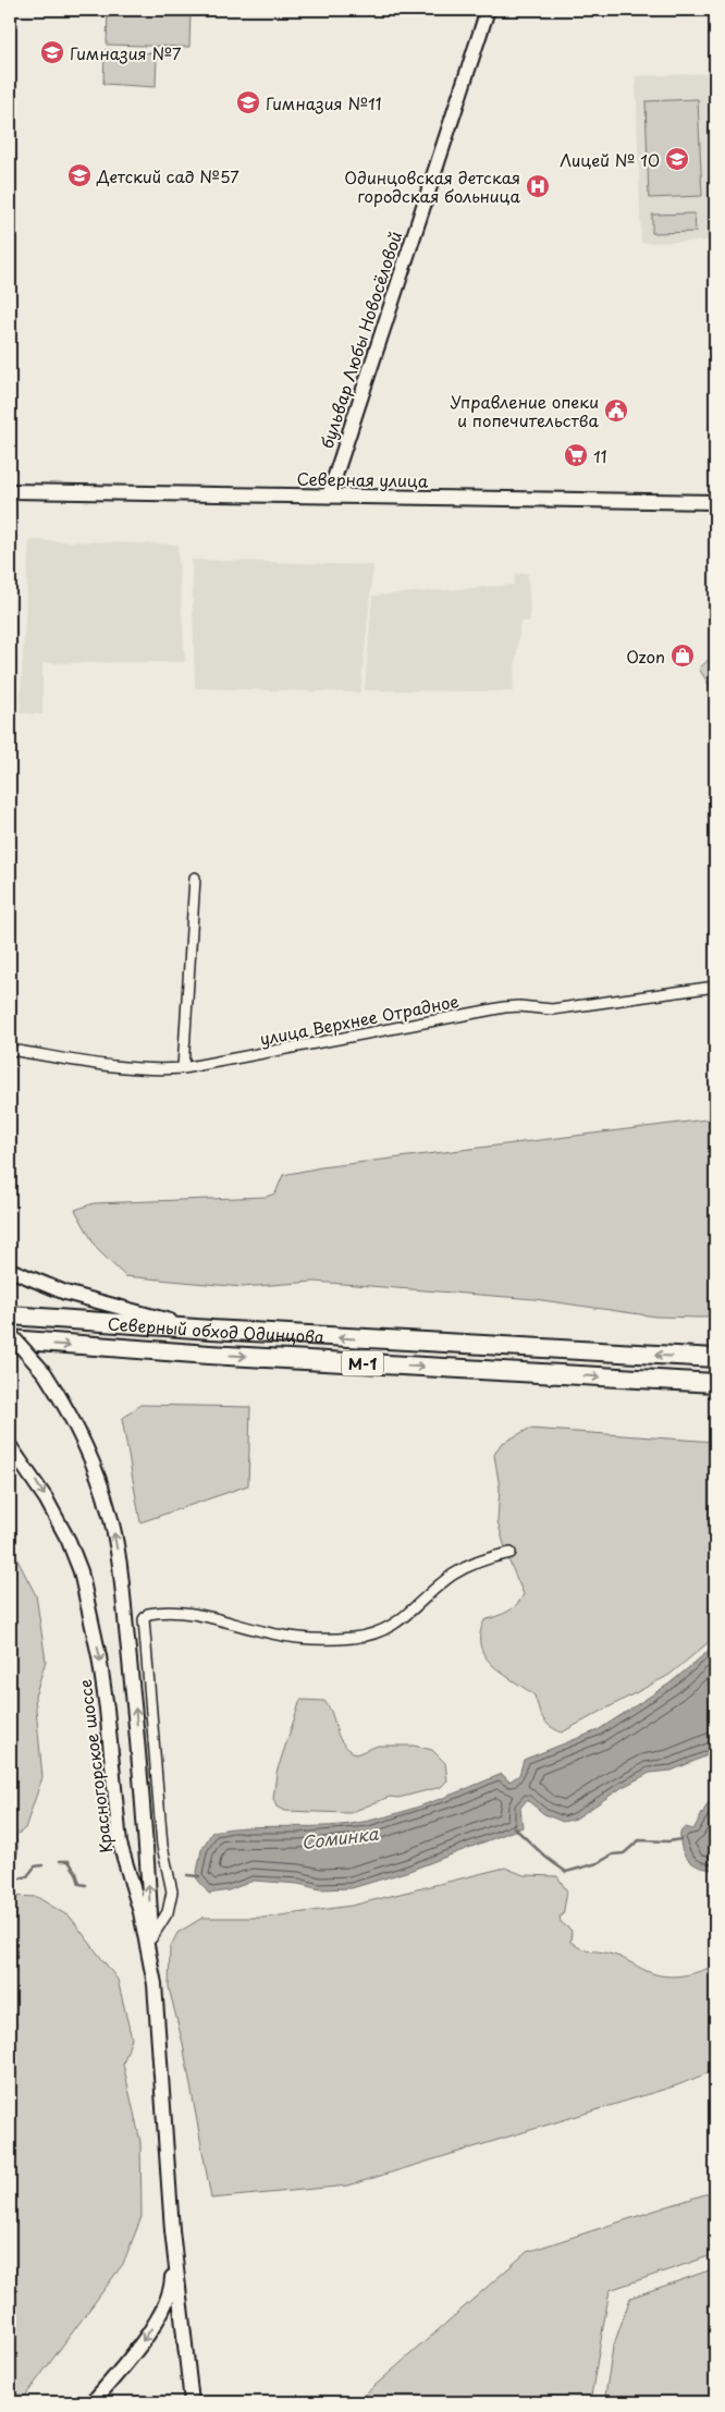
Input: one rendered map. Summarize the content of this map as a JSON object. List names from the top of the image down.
{
  "streets": {
    "highway": ["Северный обход Одинцова", "М-1"],
    "main road": ["бульвар Любы Новосёловой", "Северная улица", "Красногорское шоссе"],
    "street": ["улица Верхнее Отрадное"]
  },
  "crossings": [
    ["бульвар Любы Новосёловой", "Северная улица"]
  ],
  "water": ["Соминка"],
  "places": {
    "school or university": [
      "Гимназия №7",
      "Гимназия №11",
      "Лицей № 10",
      "Детский сад №57"
    ],
    "hospital": ["Одинцовская детская городская больница"],
    "public building": ["Управление опеки и попечительства"],
    "supermarket": ["11"],
    "shop": ["Ozon"]
  }
}
